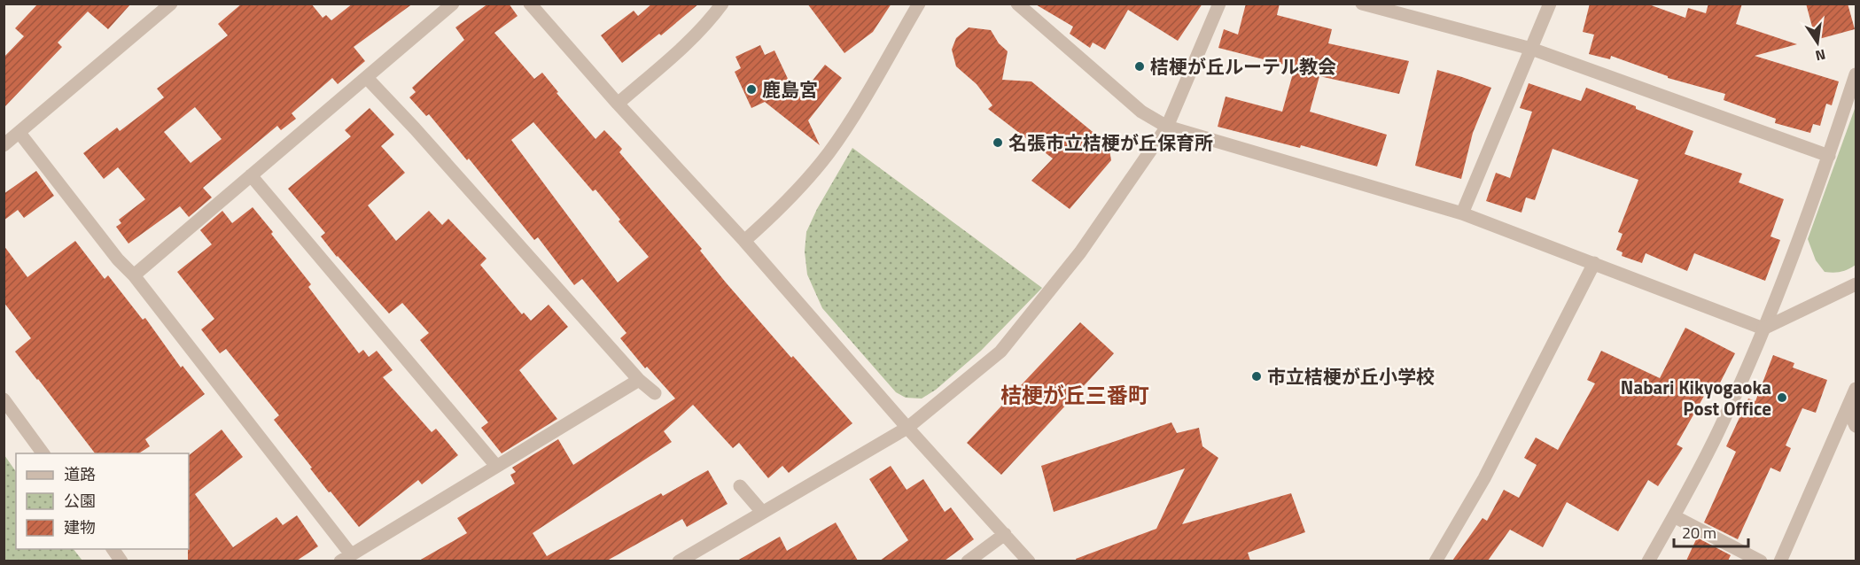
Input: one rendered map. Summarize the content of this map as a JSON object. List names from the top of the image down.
{
  "districts": ["桔梗が丘三番町"],
  "places": [
    "桔梗が丘ルーテル教会",
    "鹿島宮",
    "名張市立桔梗が丘保育所",
    "市立桔梗が丘小学校",
    "Nabari Kikyogaoka Post Office"
  ],
  "legend": ["道路", "公園", "建物"],
  "scale_bar": "20 m",
  "north": "bottom"
}
